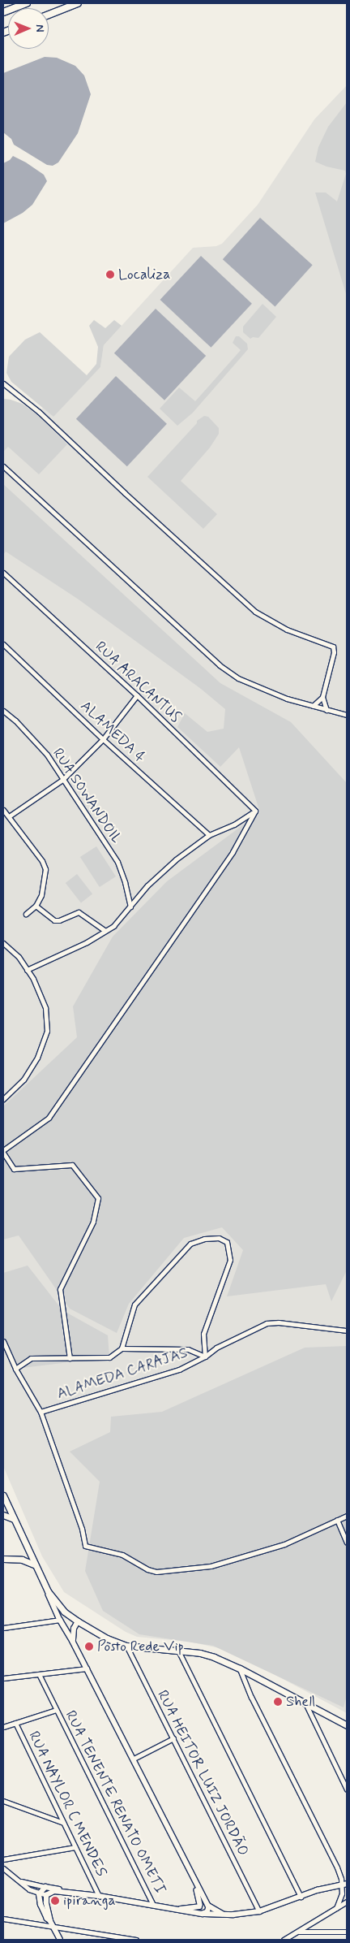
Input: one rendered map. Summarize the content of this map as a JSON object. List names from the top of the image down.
{
  "streets": {
    "street": [
      "RUA ARACANTUS",
      "ALAMEDA 4",
      "RUA SOWANDOIL",
      "ALAMEDA CARAJAS",
      "RUA HEITOR LUIZ JORDÃO",
      "RUA TENENTE RENATO OMETI",
      "RUA NAYLOR C MENDES"
    ]
  },
  "places": [
    "Localiza",
    "Posto Rede Vip",
    "Shell",
    "ipiranga"
  ],
  "north": "right"
}
